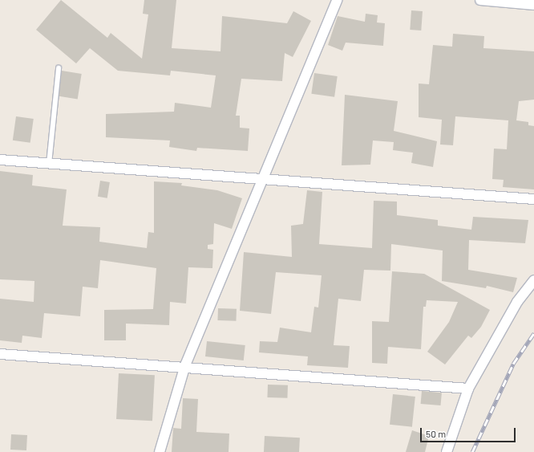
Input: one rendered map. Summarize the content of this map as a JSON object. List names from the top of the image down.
{
  "scale_bar": "50 m"
}
